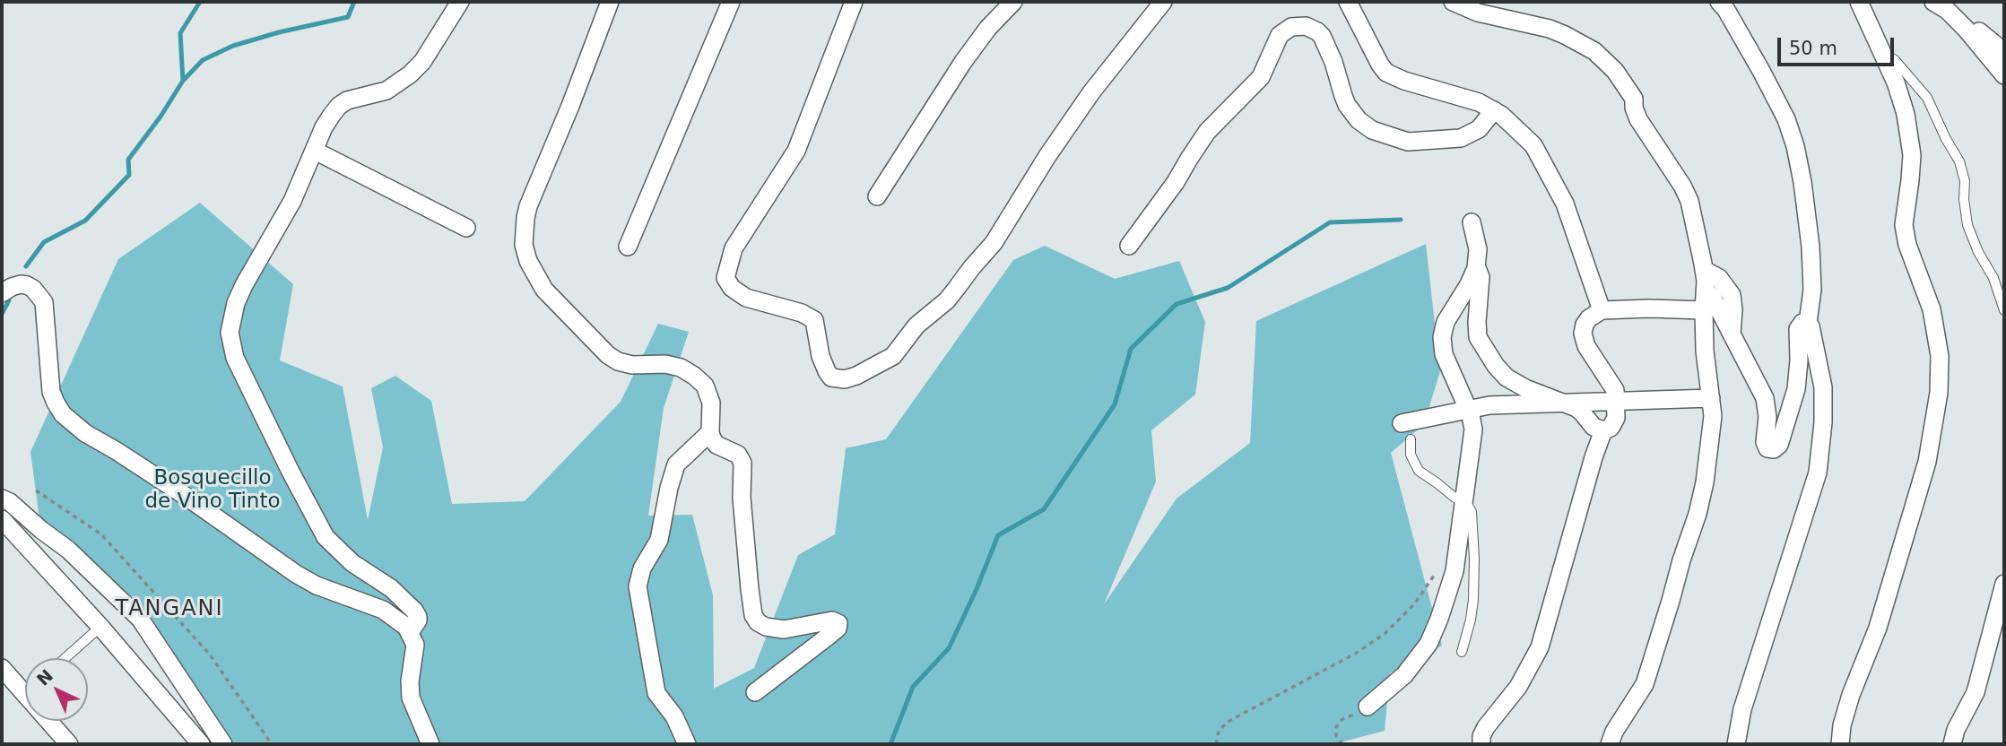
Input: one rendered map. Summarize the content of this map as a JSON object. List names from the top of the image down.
{
  "districts": ["TANGANI"],
  "parks": ["Bosquecillo de Vino Tinto"],
  "scale_bar": "50 m",
  "north": "top left"
}
